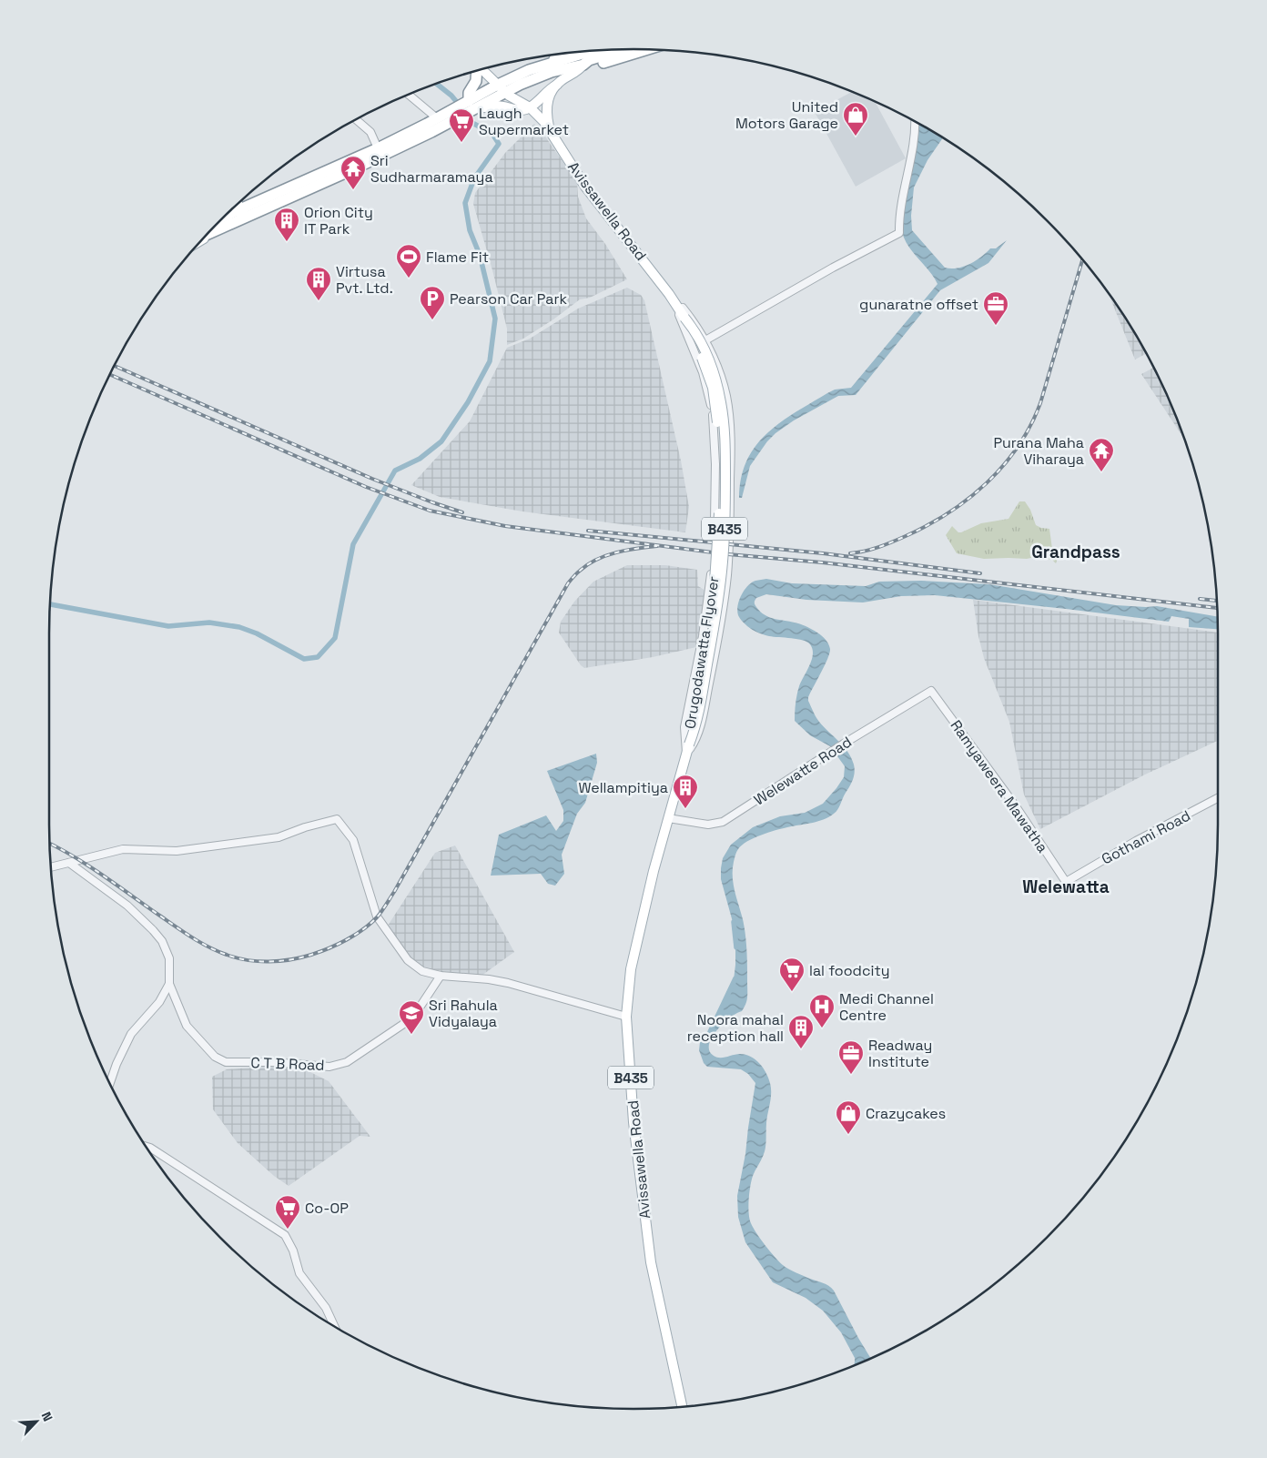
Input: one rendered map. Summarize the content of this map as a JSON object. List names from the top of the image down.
{
  "streets": {
    "main road": ["Avissawella Road", "B435", "Orugodawatta Flyover"],
    "street": [
      "Welewatte Road",
      "Ramyaweera Mawatha",
      "Gothami Road",
      "C T B Road"
    ]
  },
  "crossings": [
    ["Avissawella Road", "Orugodawatta Flyover"],
    ["Avissawella Road", "Welewatte Road"],
    ["Welewatte Road", "Ramyaweera Mawatha"],
    ["Ramyaweera Mawatha", "Gothami Road"]
  ],
  "districts": ["Grandpass", "Welewatta"],
  "places": {
    "shop": ["United Motors Garage", "Crazycakes"],
    "supermarket": ["Laugh Supermarket", "lal foodcity", "Co-OP"],
    "temple": ["Sri Sudharmaramaya", "Purana Maha Viharaya"],
    "building": [
      "Orion City IT Park",
      "Virtusa Pvt. Ltd.",
      "Wellampitiya",
      "Noora mahal reception hall"
    ],
    "sports": ["Flame Fit"],
    "parking": ["Pearson Car Park"],
    "office": ["gunaratne offset", "Readway Institute"],
    "hospital": ["Medi Channel Centre"],
    "school or university": ["Sri Rahula Vidyalaya"]
  },
  "north": "top right"
}
